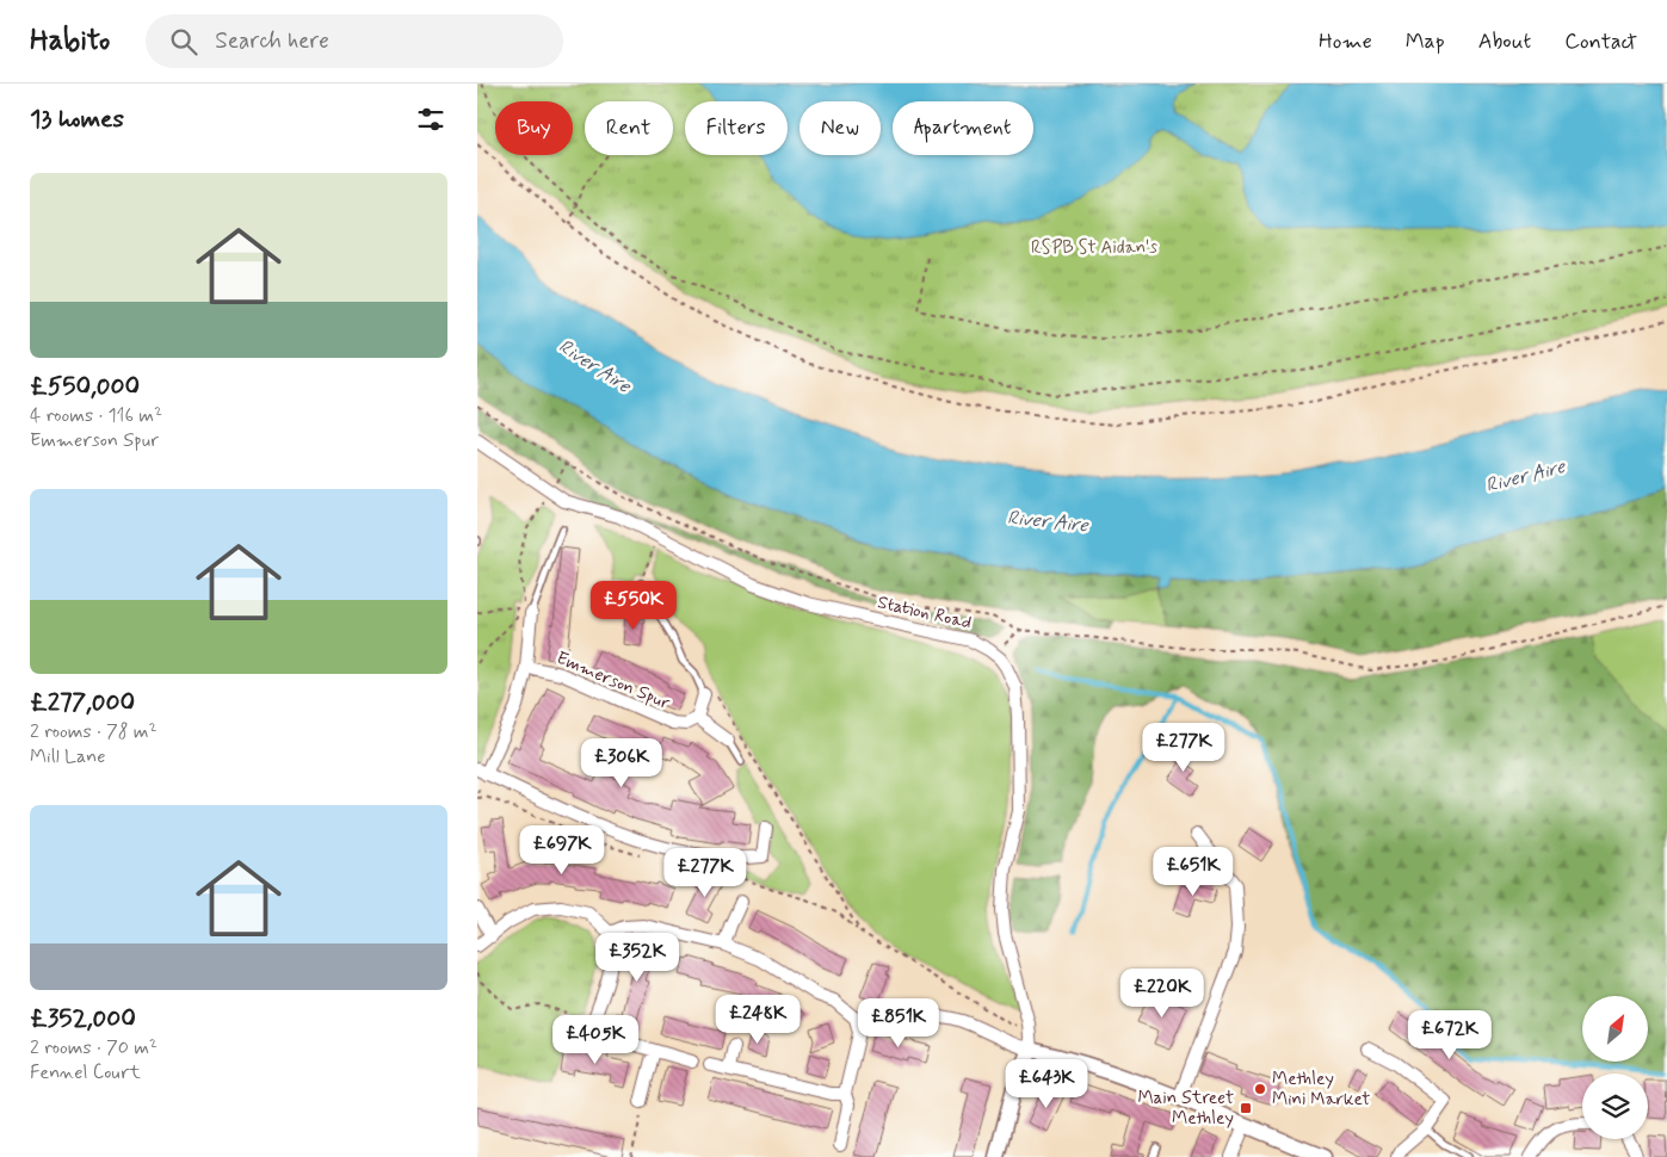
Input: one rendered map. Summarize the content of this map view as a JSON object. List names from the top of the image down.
{
  "streets": {
    "street": ["Station Road", "Emmerson Spur"]
  },
  "water": ["River Aire"],
  "parks": ["RSPB St Aidan's"],
  "places": {
    "other": ["Methley Mini Market"],
    "transit": ["Main Street Methley"]
  },
  "north": "top right",
  "page": {
    "header": "Habito",
    "search": "Search here",
    "nav": [
      "Home",
      "Map",
      "About",
      "Contact"
    ],
    "heading": "13 homes",
    "chip": [
      "Buy",
      "Rent",
      "Filters",
      "New",
      "Apartment"
    ],
    "list": [
      {
        "name": "£550,000",
        "note": "4 rooms · 116 m² · Emmerson Spur"
      },
      {
        "name": "£277,000",
        "note": "2 rooms · 78 m² · Mill Lane"
      },
      {
        "name": "£352,000",
        "note": "2 rooms · 70 m² · Fennel Court"
      }
    ],
    "price": [
      "£550K",
      "£277K",
      "£306K",
      "£697K",
      "£651K",
      "£277K",
      "£352K",
      "£220K",
      "£248K",
      "£851K",
      "£672K",
      "£405K",
      "£643K"
    ]
  }
}
